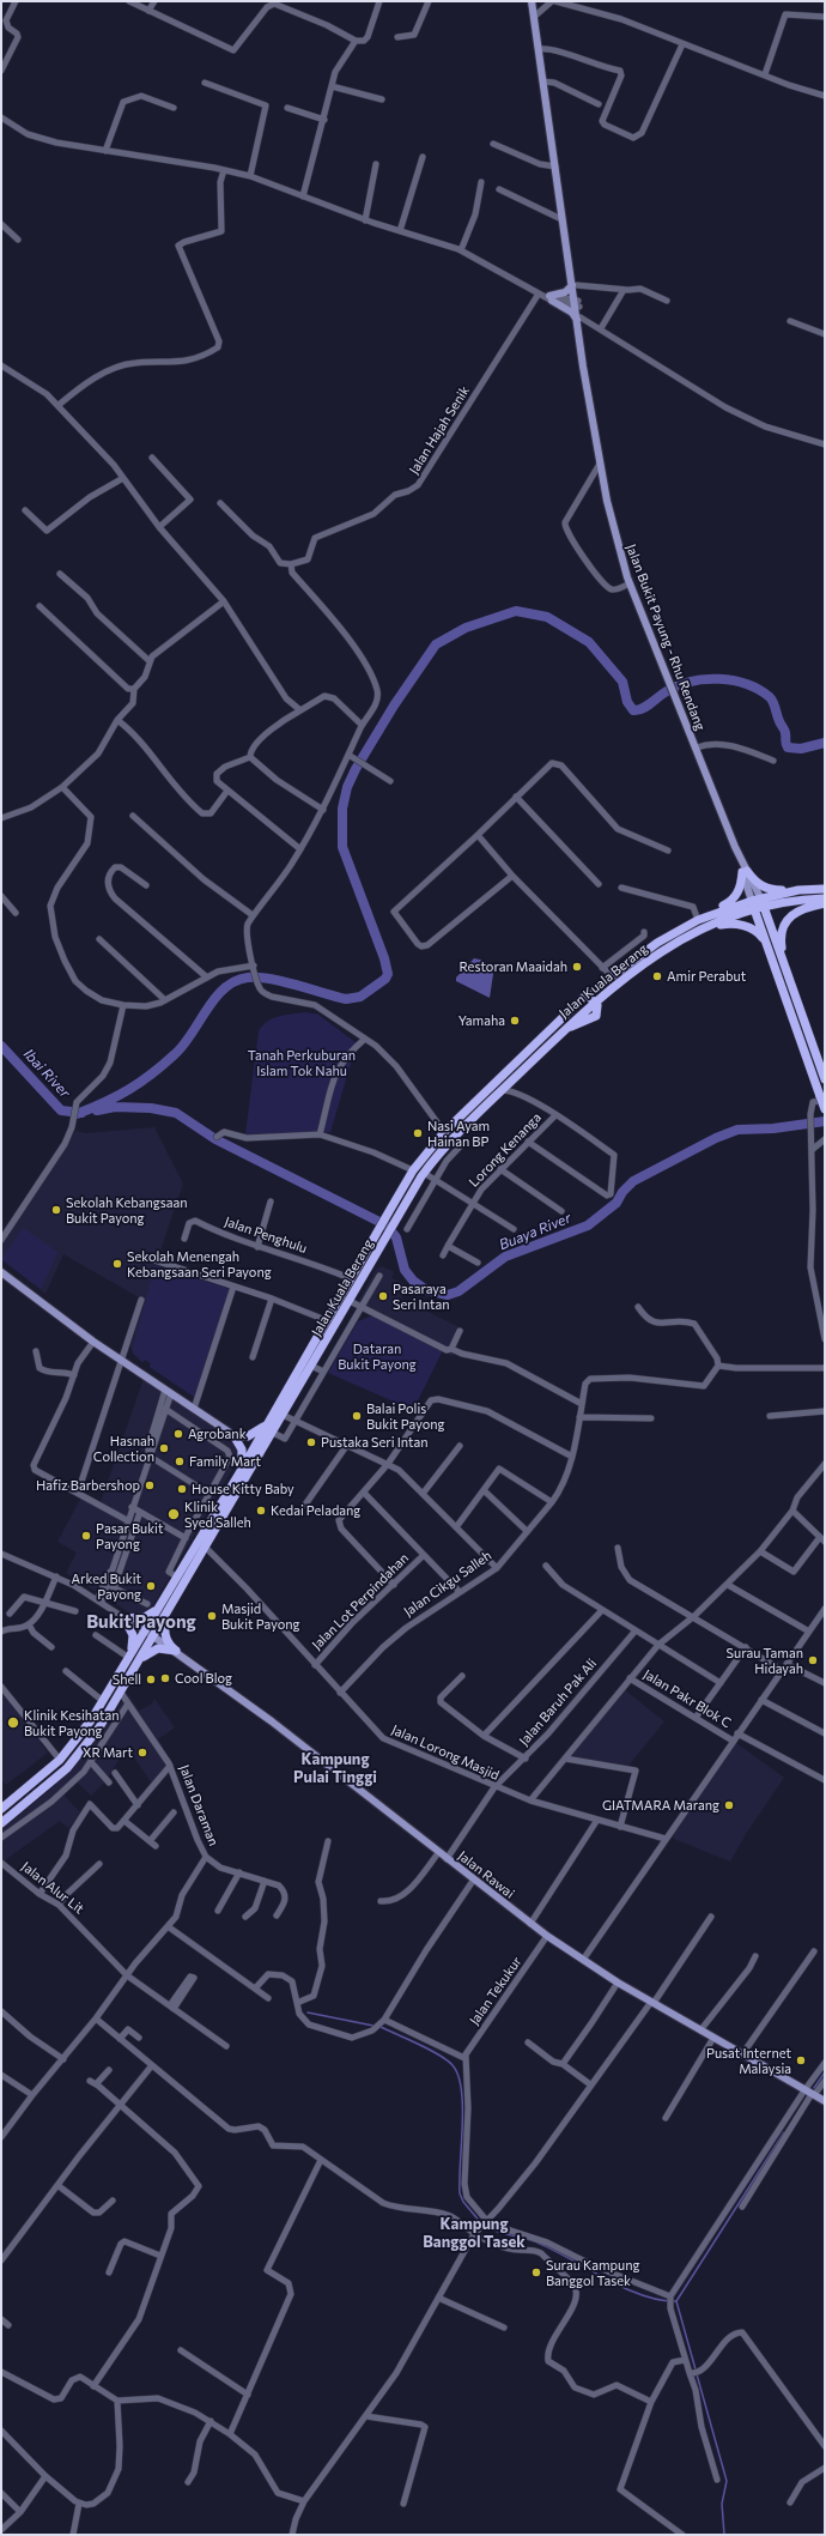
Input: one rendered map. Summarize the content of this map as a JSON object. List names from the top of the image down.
{
  "streets": {
    "highway": ["Jalan Kuala Berang"],
    "main road": ["Jalan Bukit Payung - Rhu Rendang", "Jalan Rawai"],
    "street": [
      "Jalan Hajah Senik",
      "Lorong Kenanga",
      "Jalan Penghulu",
      "Jalan Cikgu Salleh",
      "Jalan Lot Perpindahan",
      "Jalan Pakr Blok C",
      "Jalan Baruh Pak Ali",
      "Jalan Lorong Masjid",
      "Jalan Daraman",
      "Jalan Alur Lit",
      "Jalan Tekukur"
    ]
  },
  "crossings": [
    ["Jalan Kuala Berang", "Jalan Penghulu"],
    ["Jalan Kuala Berang", "Jalan Lorong Masjid"],
    ["Jalan Kuala Berang", "Jalan Daraman"],
    ["Jalan Kuala Berang", "Jalan Rawai"],
    ["Jalan Cikgu Salleh", "Jalan Lorong Masjid"],
    ["Jalan Lot Perpindahan", "Jalan Lorong Masjid"],
    ["Jalan Baruh Pak Ali", "Jalan Lorong Masjid"],
    ["Jalan Baruh Pak Ali", "Jalan Rawai"],
    ["Jalan Rawai", "Jalan Tekukur"]
  ],
  "districts": ["Bukit Payong", "Kampung Pulai Tinggi", "Kampung Banggol Tasek"],
  "water": ["Ibai River", "Buaya River"],
  "parks": ["Tanah Perkuburan Islam Tok Nahu", "Dataran Bukit Payong"],
  "places": [
    "Restoran Maaidah",
    "Amir Perabut",
    "Yamaha",
    "Nasi Ayam Hainan BP",
    "Sekolah Kebangsaan Bukit Payong",
    "Sekolah Menengah Kebangsaan Seri Payong",
    "Pasaraya Seri Intan",
    "Balai Polis Bukit Payong",
    "Agrobank",
    "Pustaka Seri Intan",
    "Hasnah Collection",
    "Family Mart",
    "Hafiz Barbershop",
    "House Kitty Baby",
    "Kedai Peladang",
    "Klinik Syed Salleh",
    "Pasar Bukit Payong",
    "Arked Bukit Payong",
    "Masjid Bukit Payong",
    "Surau Taman Hidayah",
    "Cool Blog",
    "Shell",
    "Klinik Kesihatan Bukit Payong",
    "XR Mart",
    "GIATMARA Marang",
    "Pusat Internet Malaysia",
    "Surau Kampung Banggol Tasek"
  ]
}
